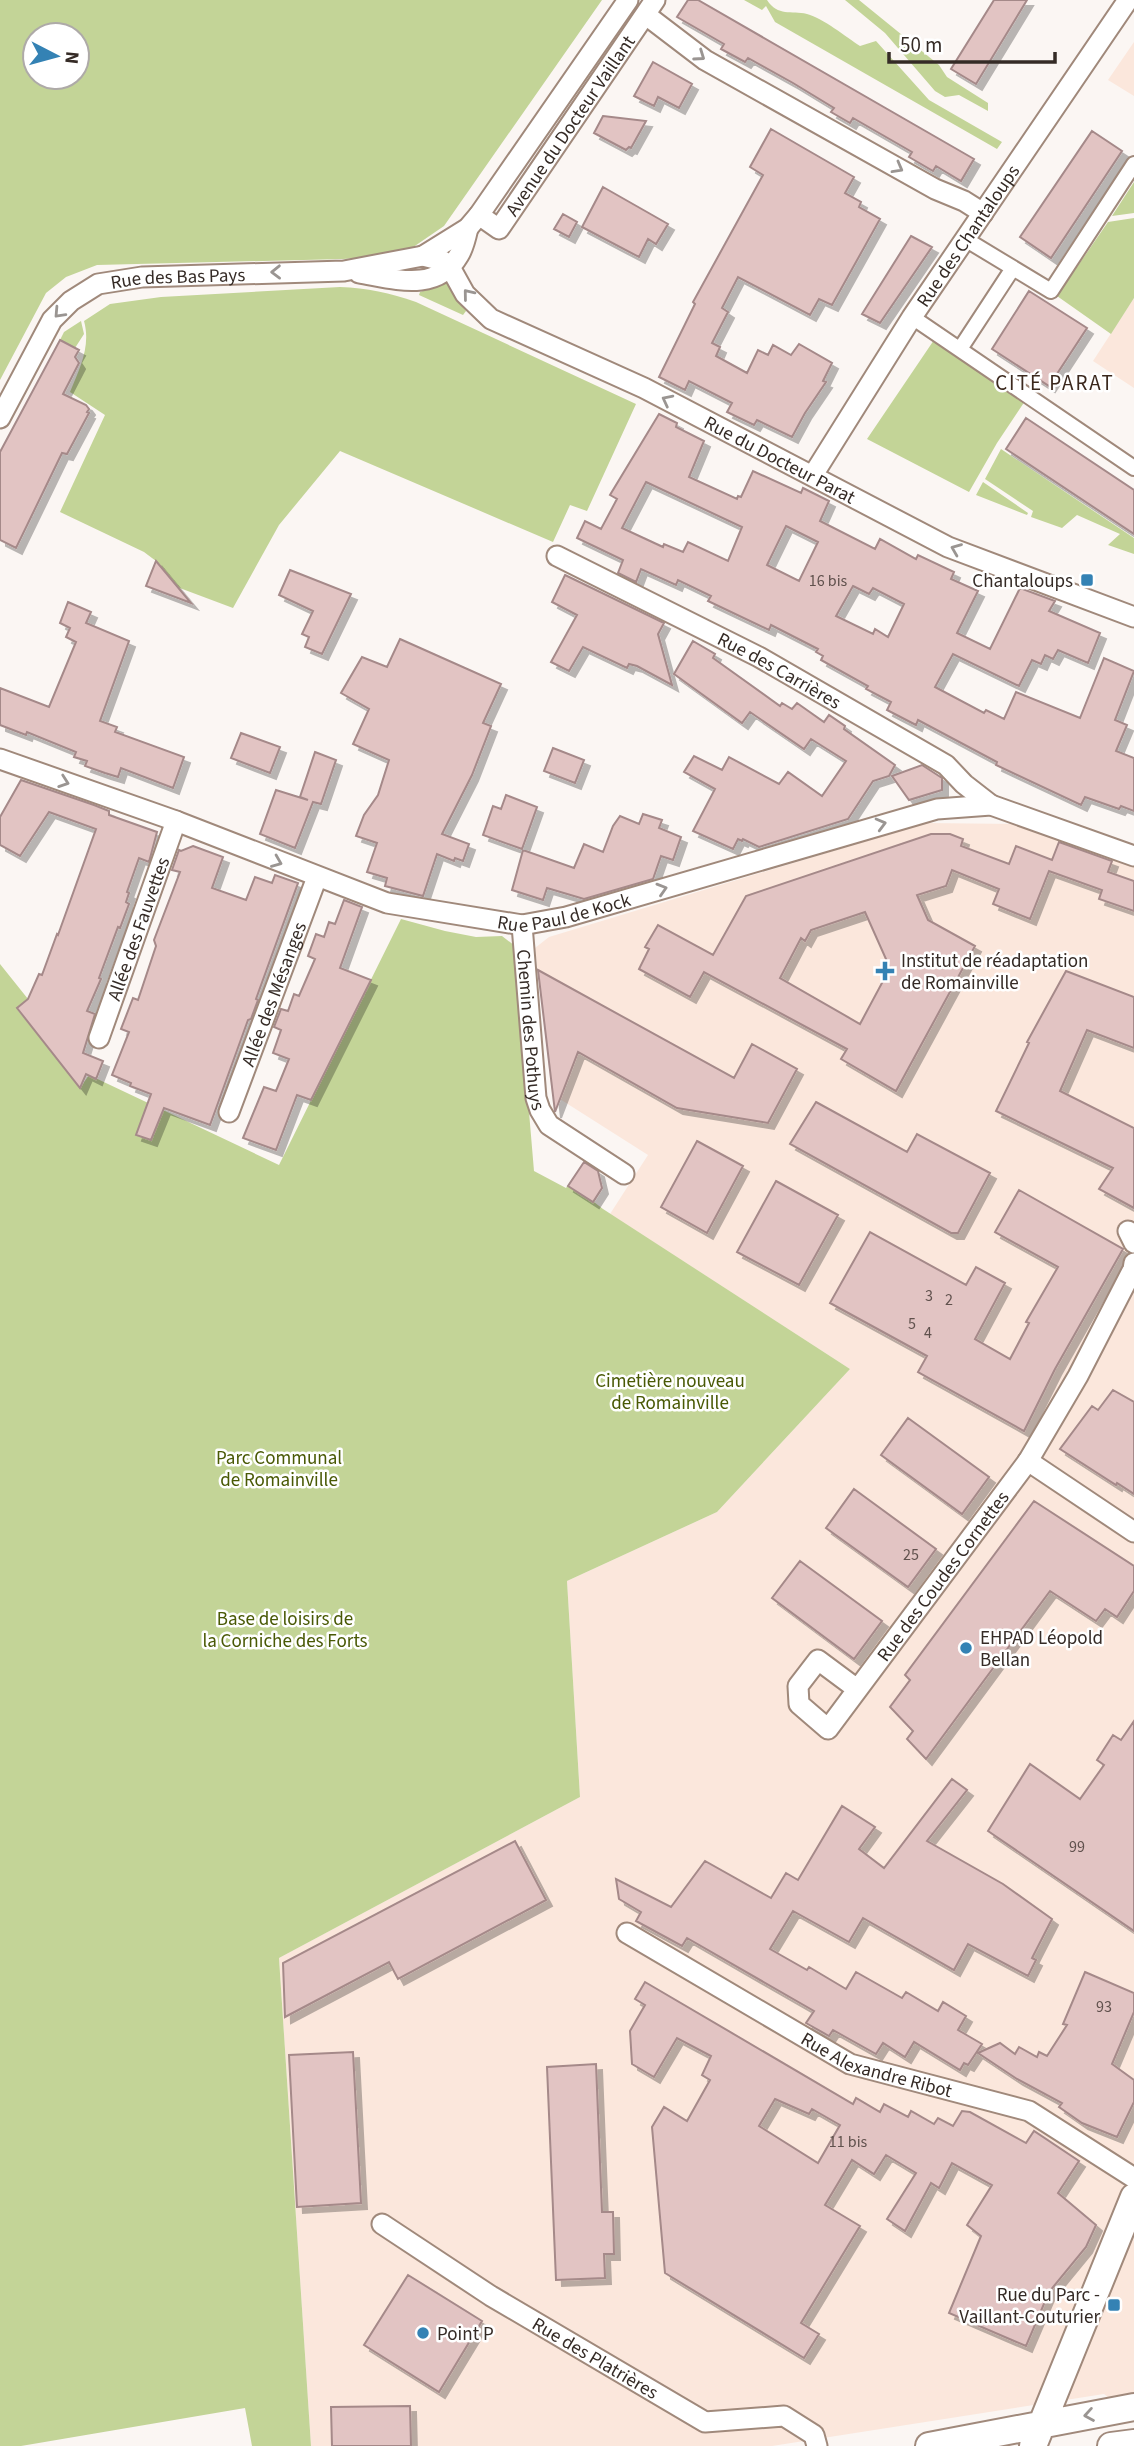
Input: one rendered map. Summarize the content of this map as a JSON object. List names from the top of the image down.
{
  "streets": {
    "street": [
      "Avenue du Docteur Vaillant",
      "Rue des Chantaloups",
      "Rue des Bas Pays",
      "Rue du Docteur Parat",
      "Rue des Carrières",
      "Rue Paul de Kock",
      "Allée des Fauvettes",
      "Allée des Mésanges",
      "Chemin des Pothuys",
      "Rue des Coudes Cornettes",
      "Rue Alexandre Ribot",
      "Rue des Platrières"
    ]
  },
  "crossings": [
    ["Avenue du Docteur Vaillant", "Rue des Bas Pays"],
    ["Avenue du Docteur Vaillant", "Rue du Docteur Parat"],
    ["Rue des Chantaloups", "Rue du Docteur Parat"],
    ["Rue des Bas Pays", "Rue du Docteur Parat"],
    ["Rue des Carrières", "Rue Paul de Kock"],
    ["Rue Paul de Kock", "Allée des Fauvettes"],
    ["Rue Paul de Kock", "Allée des Mésanges"],
    ["Rue Paul de Kock", "Chemin des Pothuys"]
  ],
  "one_way": ["Rue des Bas Pays", "Rue du Docteur Parat", "Rue Paul de Kock"],
  "districts": ["CITÉ PARAT"],
  "parks": ["Cimetière nouveau de Romainville", "Parc Communal de Romainville", "Base de loisirs de la Corniche des Forts"],
  "places": {
    "transit": ["Chantaloups", "Rue du Parc - Vaillant-Couturier"],
    "health": ["Institut de réadaptation de Romainville"],
    "other": ["EHPAD Léopold Bellan", "Point P"]
  },
  "house_numbers": [
    "16 bis",
    "3",
    "2",
    "5",
    "4",
    "25",
    "99",
    "93",
    "11 bis"
  ],
  "scale_bar": "50 m",
  "north": "right"
}
